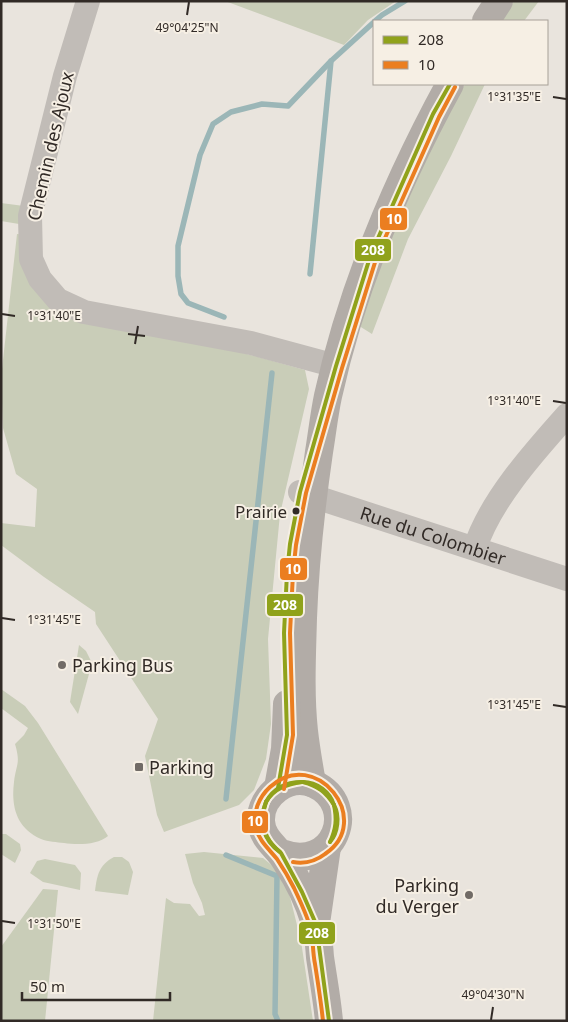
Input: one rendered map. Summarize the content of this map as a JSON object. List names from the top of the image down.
{
  "streets": {
    "street": ["Chemin des Ajoux", "Rue du Colombier"]
  },
  "places": {
    "other": ["Prairie", "Parking Bus", "Parking du Verger"],
    "transit": ["Parking"]
  },
  "lines": ["transit line 208", "transit line 10"],
  "legend": ["208", "10"],
  "scale_bar": "50 m",
  "coordinates": [
    "49°04'25\"N",
    "1°31'35\"E",
    "1°31'40\"E",
    "1°31'45\"E",
    "1°31'50\"E",
    "49°04'30\"N"
  ]
}
